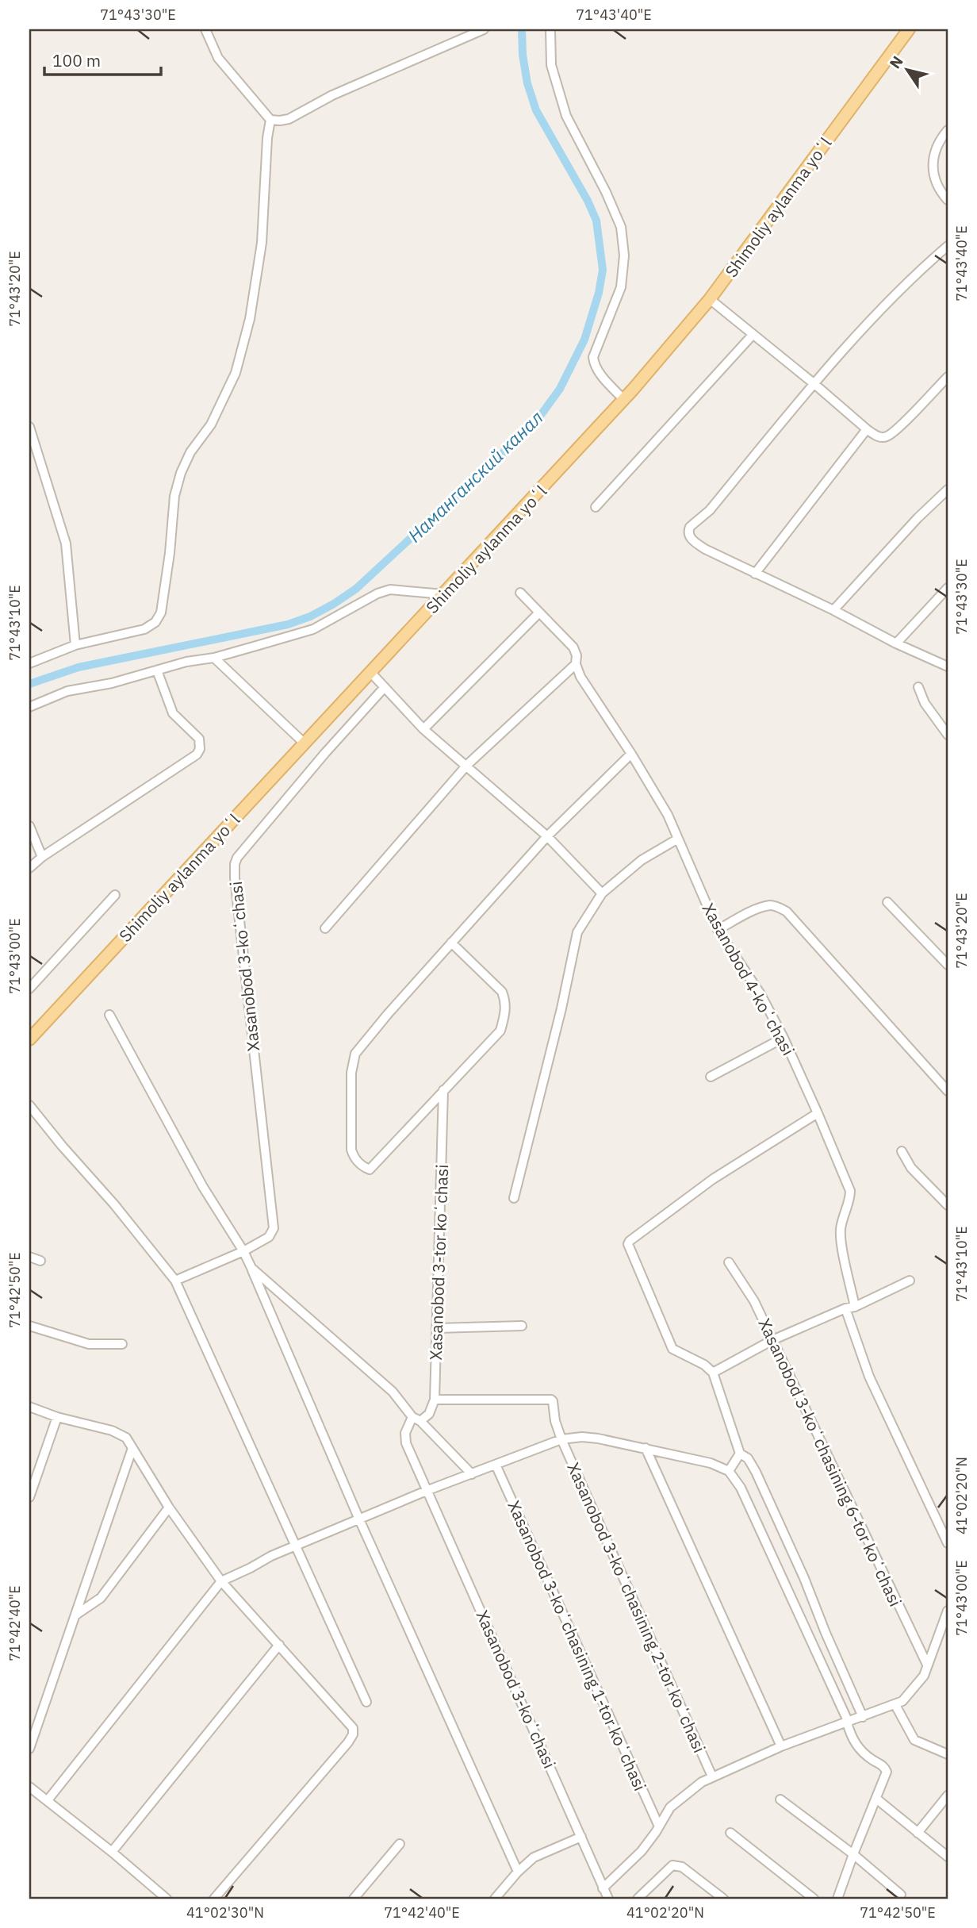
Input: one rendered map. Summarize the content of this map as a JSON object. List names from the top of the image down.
{
  "streets": {
    "main road": ["Shimoliy aylanma yoʻl"],
    "street": [
      "Xasanobod 3-koʻchasi",
      "Xasanobod 4-koʻchasi",
      "Xasanobod 3-tor koʻchasi",
      "Xasanobod 3-koʻchasining 6-tor koʻchasi",
      "Xasanobod 3-koʻchasining 2-tor koʻchasi",
      "Xasanobod 3-koʻchasining 1-tor koʻchasi"
    ]
  },
  "crossings": [
    ["Xasanobod 3-tor koʻchasi", "Xasanobod 3-koʻchasining 2-tor koʻchasi"]
  ],
  "water": ["Наманганский канал"],
  "scale_bar": "100 m",
  "north": "top left",
  "coordinates": [
    "71°43'30\"E",
    "71°43'40\"E",
    "71°43'20\"E",
    "71°43'10\"E",
    "71°43'00\"E",
    "71°42'50\"E",
    "41°02'20\"N",
    "71°42'40\"E",
    "41°02'30\"N"
  ]
}
